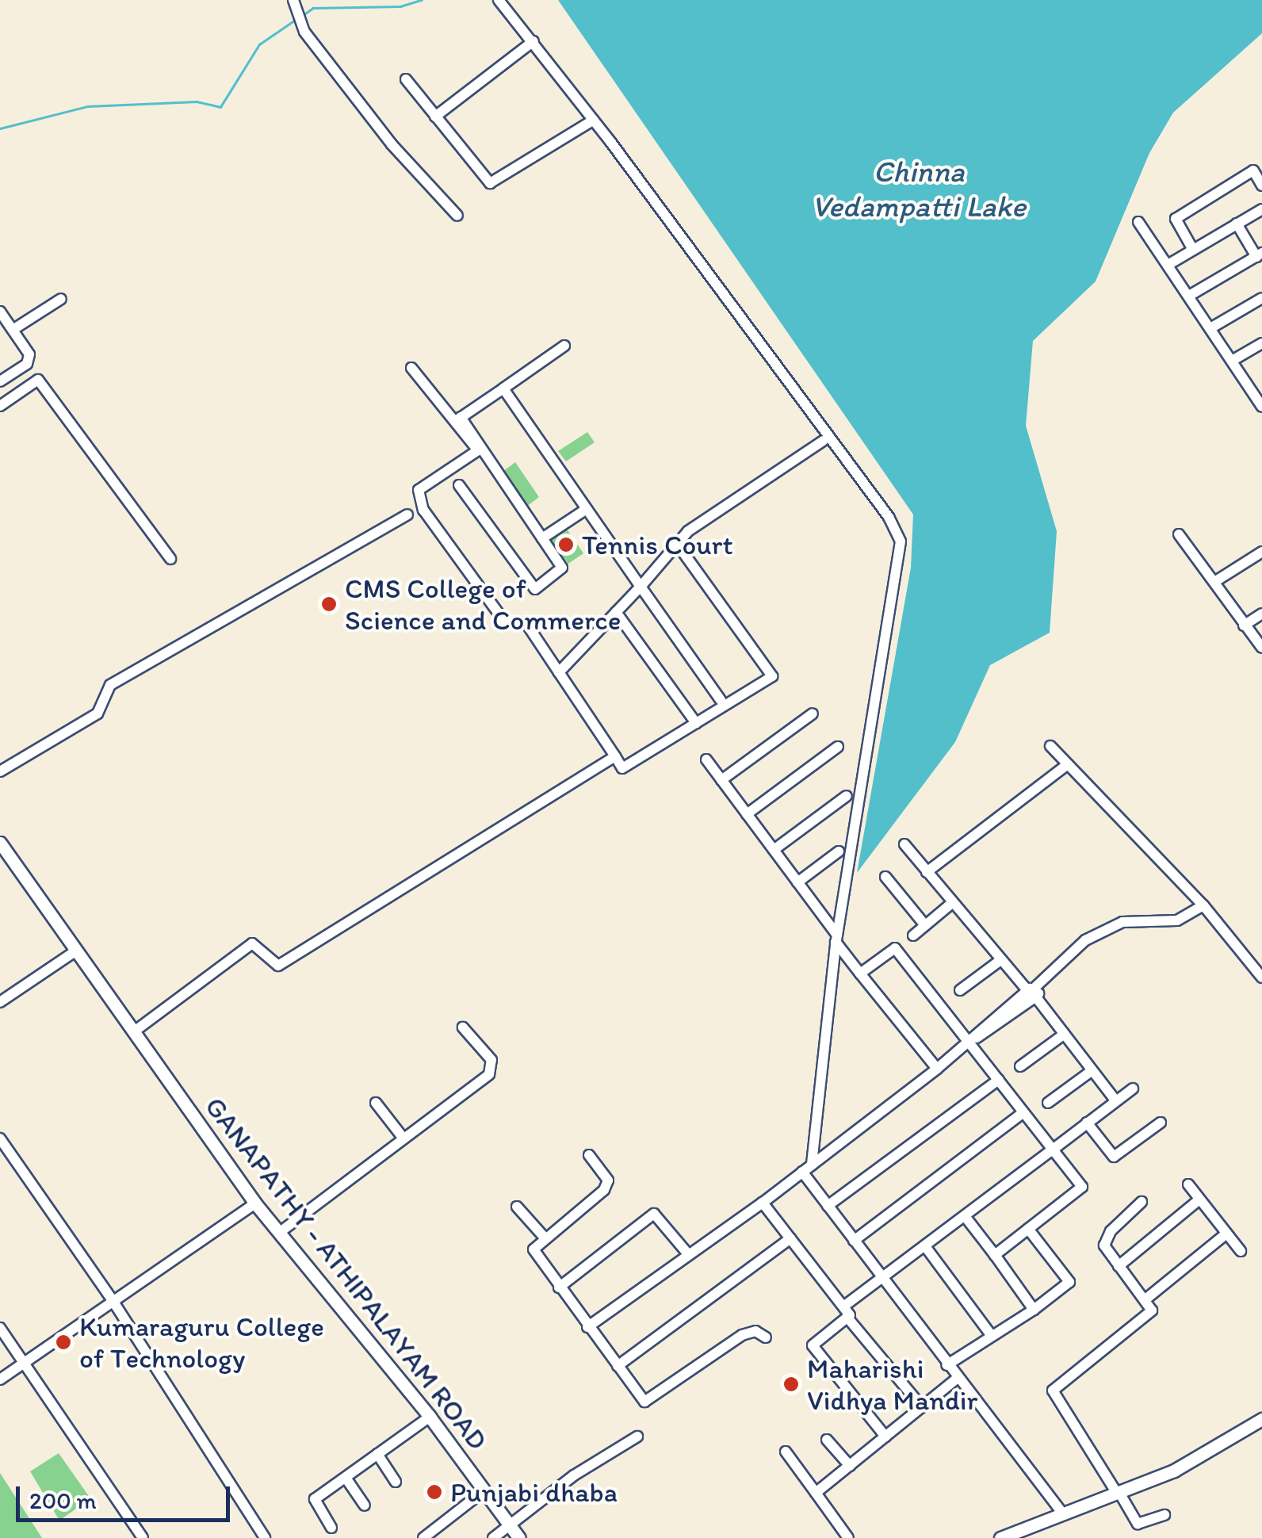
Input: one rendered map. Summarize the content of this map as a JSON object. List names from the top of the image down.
{
  "streets": {
    "main road": ["GANAPATHY - ATHIPALAYAM ROAD"]
  },
  "water": ["Chinna Vedampatti Lake"],
  "places": [
    "Tennis Court",
    "CMS College of Science and Commerce",
    "Kumaraguru College of Technology",
    "Maharishi Vidhya Mandir",
    "Punjabi dhaba"
  ],
  "scale_bar": "200 m"
}
